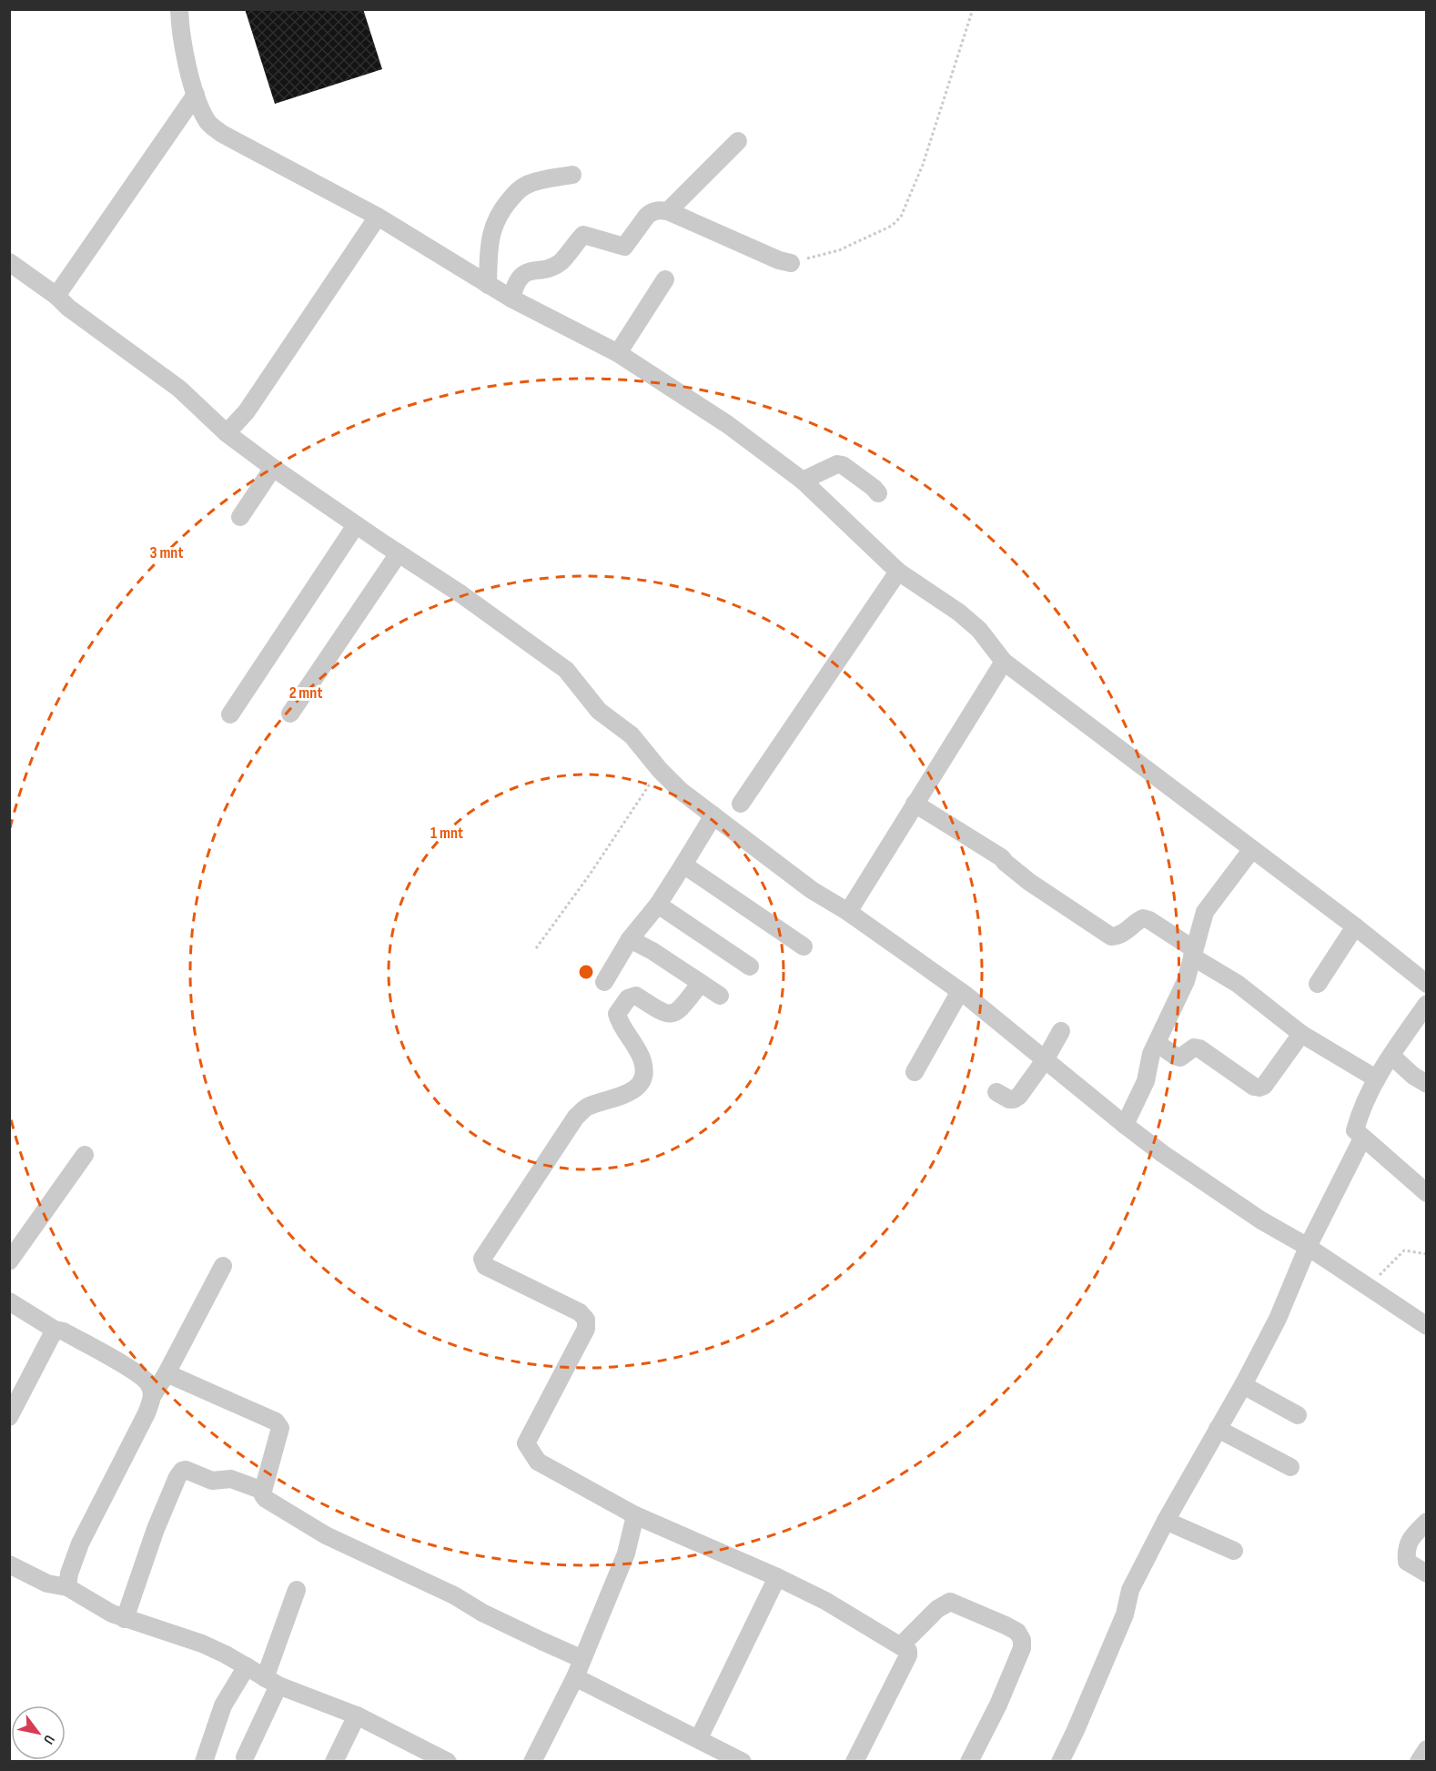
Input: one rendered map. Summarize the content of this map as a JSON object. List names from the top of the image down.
{
  "north": "bottom right",
  "rings": ["3 mnt", "2 mnt", "1 mnt"]
}
